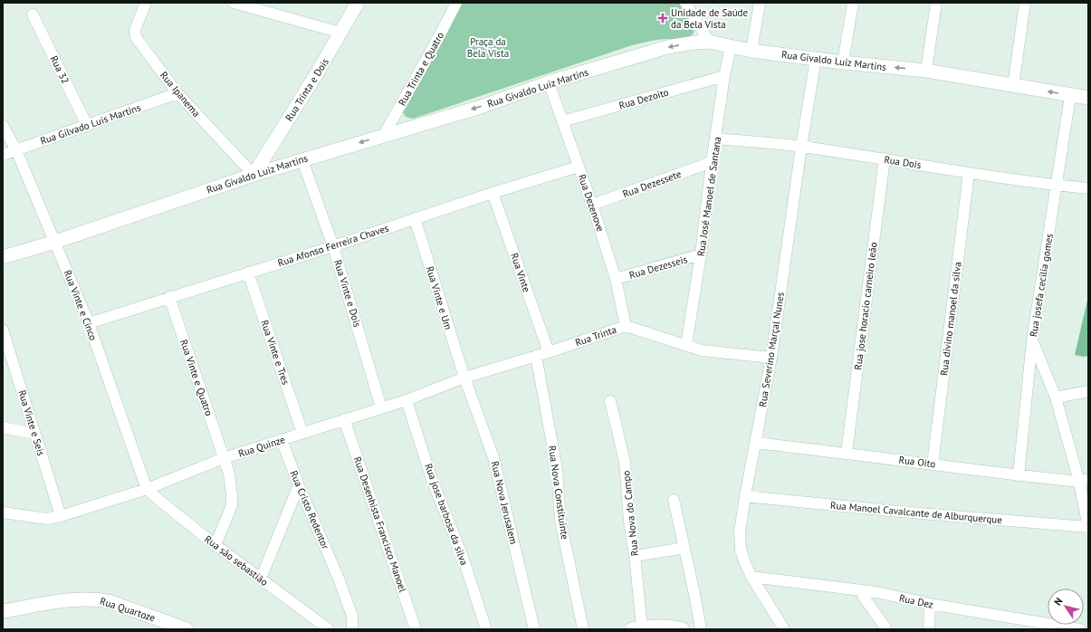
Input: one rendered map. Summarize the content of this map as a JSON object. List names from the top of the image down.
{
  "streets": {
    "street": [
      "Rua Givaldo Luiz Martins",
      "Rua Trinta e Quatro",
      "Rua 32",
      "Rua Trinta e Dois",
      "Rua Ipanema",
      "Rua Dezoito",
      "Rua Gilvado Luis Martins",
      "Rua Dois",
      "Rua Dezessete",
      "Rua José Manoel de Santana",
      "Rua Dezenove",
      "Rua Afonso Ferreira Chaves",
      "Rua Dezesseis",
      "Rua Vinte",
      "Rua josefa cecilia gomes",
      "Rua Vinte e Dois",
      "Rua Vinte e Um",
      "Rua Vinte e Cinco",
      "Rua jose horacio carneiro leão",
      "Rua divino manoel da silva",
      "Rua Trinta",
      "Rua Severino Marçal Nunes",
      "Rua Vinte e Tres",
      "Rua Vinte e Quatro",
      "Rua Vinte e Seis",
      "Rua Quinze",
      "Rua Oito",
      "Rua Nova Constituinte",
      "Rua Nova Jerusalem",
      "Rua Cristo Redentor",
      "Rua Manoel Cavalcante de Alburquerque",
      "Rua Nova do Campo",
      "Rua jose barbosa da silva",
      "Rua Desenhista Francisco Manoel",
      "Rua são sebastião",
      "Rua Dez",
      "Rua Quartoze"
    ]
  },
  "crossings": [
    ["Rua Givaldo Luiz Martins", "Rua Trinta e Quatro"],
    ["Rua Givaldo Luiz Martins", "Rua Trinta e Dois"],
    ["Rua Givaldo Luiz Martins", "Rua Ipanema"],
    ["Rua Givaldo Luiz Martins", "Rua José Manoel de Santana"],
    ["Rua Givaldo Luiz Martins", "Rua Dezenove"],
    ["Rua Givaldo Luiz Martins", "Rua josefa cecilia gomes"],
    ["Rua Givaldo Luiz Martins", "Rua Vinte e Dois"],
    ["Rua Givaldo Luiz Martins", "Rua Vinte e Cinco"],
    ["Rua Givaldo Luiz Martins", "Rua Severino Marçal Nunes"],
    ["Rua 32", "Rua Gilvado Luis Martins"],
    ["Rua Trinta e Dois", "Rua Ipanema"],
    ["Rua Ipanema", "Rua Gilvado Luis Martins"],
    ["Rua Dezoito", "Rua José Manoel de Santana"],
    ["Rua Dezoito", "Rua Dezenove"],
    ["Rua Gilvado Luis Martins", "Rua Vinte e Cinco"],
    ["Rua Dois", "Rua José Manoel de Santana"],
    ["Rua Dois", "Rua josefa cecilia gomes"],
    ["Rua Dois", "Rua jose horacio carneiro leão"],
    ["Rua Dois", "Rua divino manoel da silva"],
    ["Rua Dois", "Rua Severino Marçal Nunes"],
    ["Rua Dezessete", "Rua José Manoel de Santana"],
    ["Rua Dezessete", "Rua Dezenove"],
    ["Rua José Manoel de Santana", "Rua Dezesseis"],
    ["Rua José Manoel de Santana", "Rua Trinta"],
    ["Rua Dezenove", "Rua Afonso Ferreira Chaves"],
    ["Rua Dezenove", "Rua Dezesseis"],
    ["Rua Dezenove", "Rua Trinta"],
    ["Rua Afonso Ferreira Chaves", "Rua Vinte"],
    ["Rua Afonso Ferreira Chaves", "Rua Vinte e Dois"],
    ["Rua Afonso Ferreira Chaves", "Rua Vinte e Um"],
    ["Rua Afonso Ferreira Chaves", "Rua Vinte e Cinco"],
    ["Rua Afonso Ferreira Chaves", "Rua Vinte e Tres"],
    ["Rua Afonso Ferreira Chaves", "Rua Vinte e Quatro"],
    ["Rua Vinte", "Rua Trinta"],
    ["Rua josefa cecilia gomes", "Rua Oito"],
    ["Rua Vinte e Dois", "Rua Quinze"],
    ["Rua Vinte e Um", "Rua Trinta"],
    ["Rua Vinte e Um", "Rua Quinze"],
    ["Rua Vinte e Um", "Rua Nova Jerusalem"],
    ["Rua Vinte e Cinco", "Rua Quinze"],
    ["Rua Vinte e Cinco", "Rua são sebastião"],
    ["Rua jose horacio carneiro leão", "Rua Oito"],
    ["Rua divino manoel da silva", "Rua Oito"],
    ["Rua Trinta", "Rua Severino Marçal Nunes"],
    ["Rua Trinta", "Rua Quinze"],
    ["Rua Trinta", "Rua Nova Constituinte"],
    ["Rua Trinta", "Rua Nova Jerusalem"],
    ["Rua Severino Marçal Nunes", "Rua Oito"],
    ["Rua Severino Marçal Nunes", "Rua Manoel Cavalcante de Alburquerque"],
    ["Rua Severino Marçal Nunes", "Rua Dez"],
    ["Rua Vinte e Tres", "Rua Quinze"],
    ["Rua Vinte e Quatro", "Rua Quinze"],
    ["Rua Vinte e Quatro", "Rua são sebastião"],
    ["Rua Vinte e Seis", "Rua Quinze"],
    ["Rua Quinze", "Rua Nova Jerusalem"],
    ["Rua Quinze", "Rua Cristo Redentor"],
    ["Rua Quinze", "Rua jose barbosa da silva"],
    ["Rua Quinze", "Rua Desenhista Francisco Manoel"],
    ["Rua Quinze", "Rua são sebastião"]
  ],
  "one_way": ["Rua Givaldo Luiz Martins"],
  "parks": ["Praça da Bela Vista"],
  "places": {
    "health": ["Unidade de Saúde da Bela Vista"]
  },
  "north": "top left"
}
